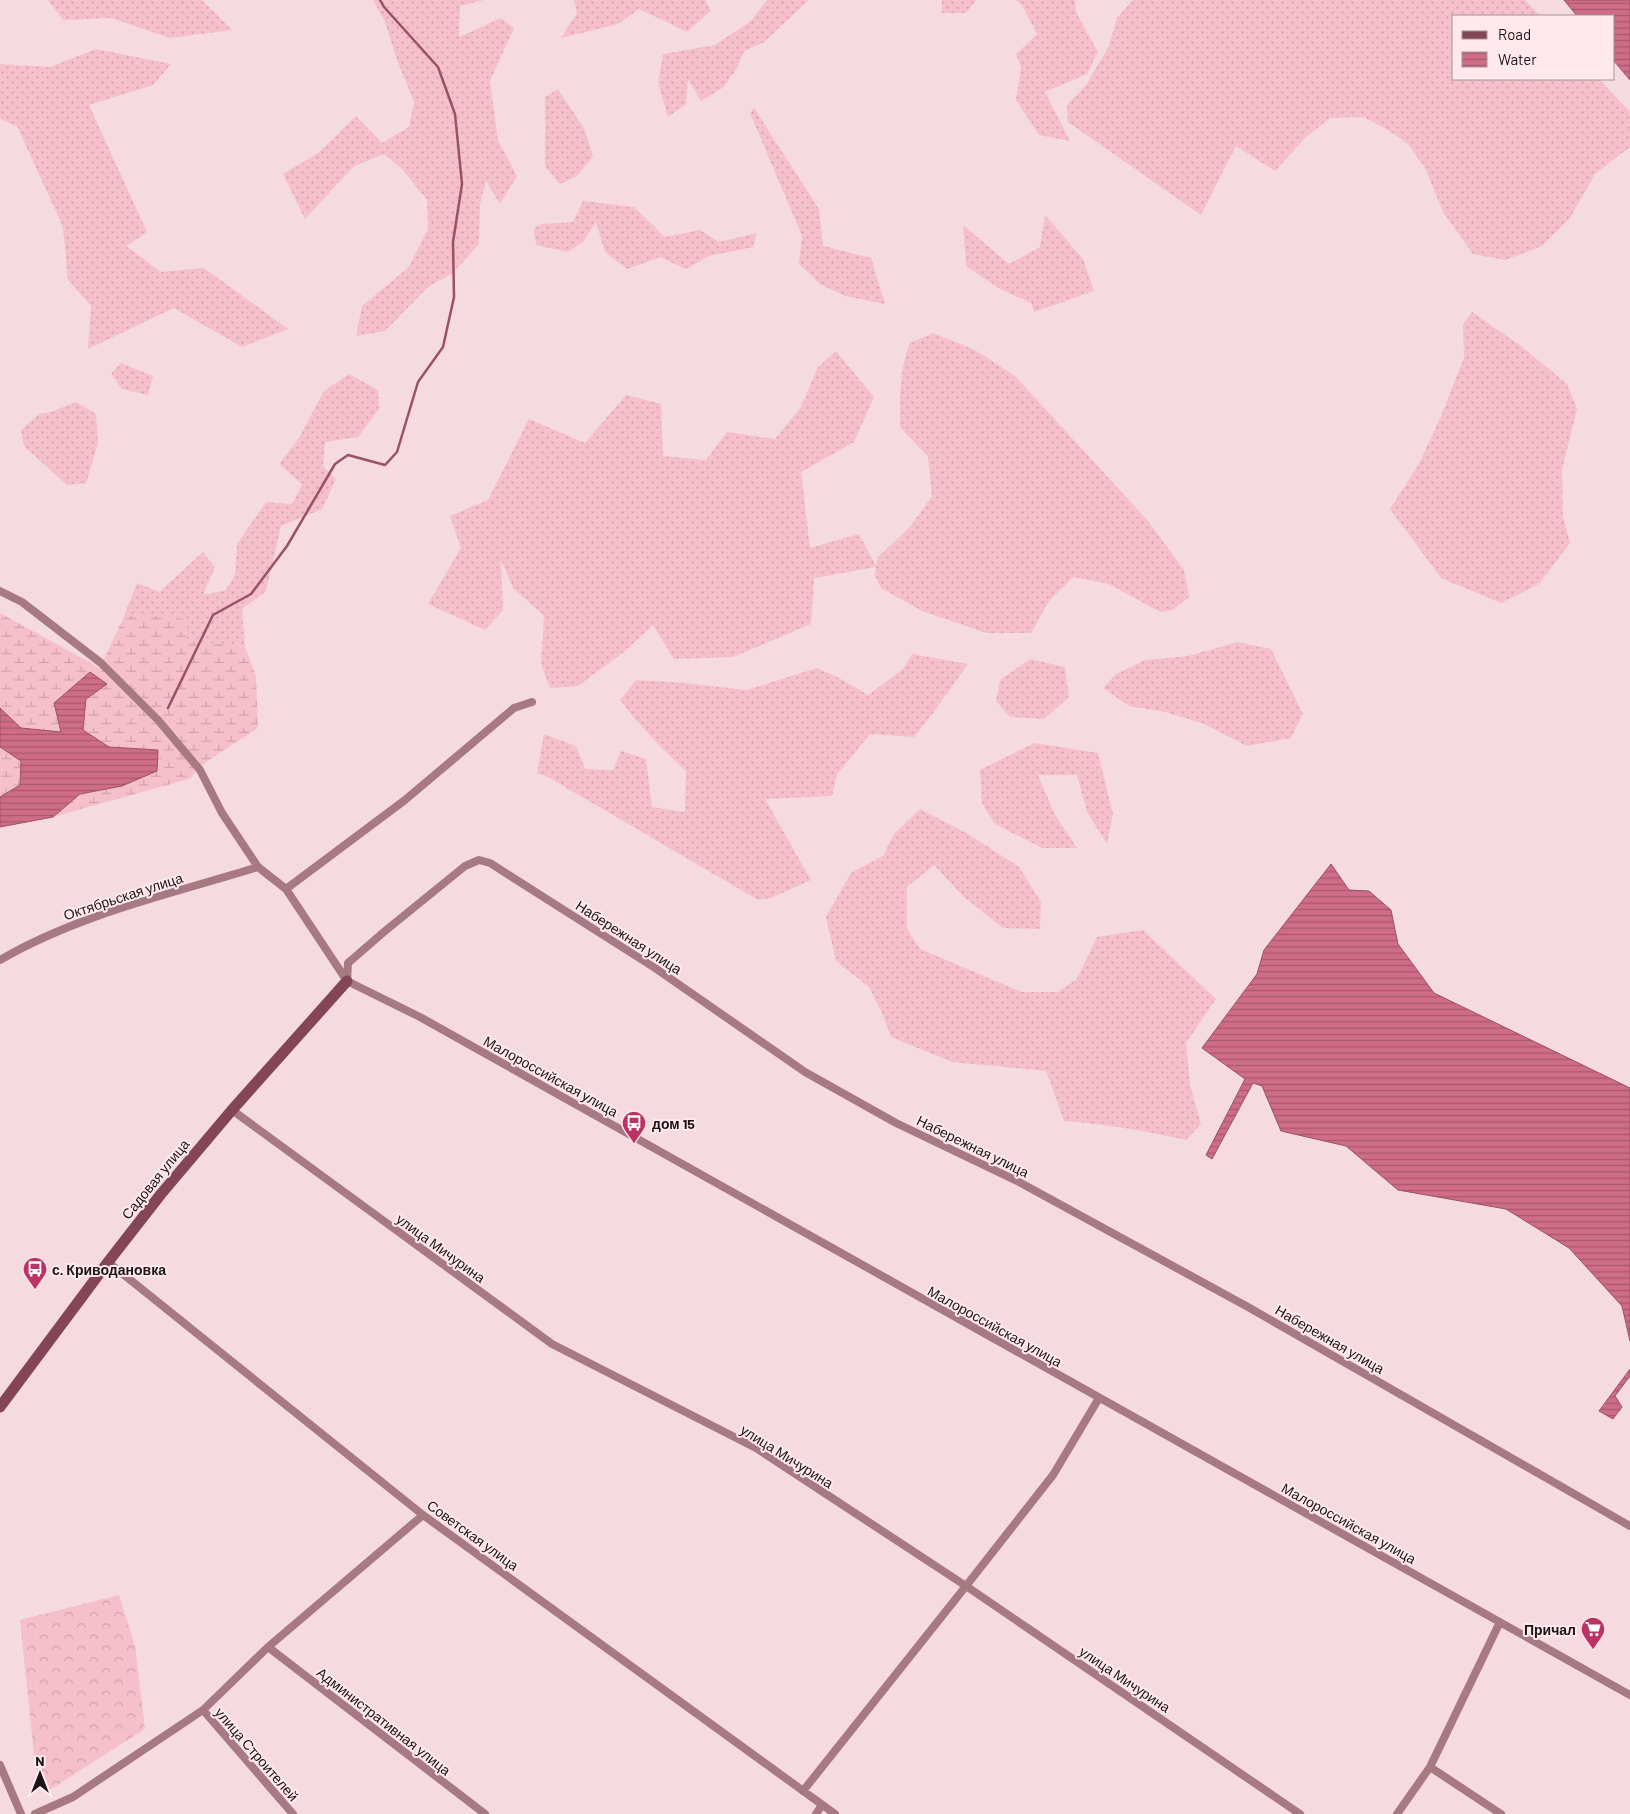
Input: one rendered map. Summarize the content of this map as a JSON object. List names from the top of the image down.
{
  "streets": {
    "street": [
      "Октябрьская улица",
      "Набережная улица",
      "Малороссийская улица",
      "Садовая улица",
      "улица Мичурина",
      "Советская улица",
      "Административная улица",
      "улица Строителей"
    ]
  },
  "crossings": [
    ["Набережная улица", "Малороссийская улица"],
    ["Набережная улица", "Садовая улица"],
    ["Малороссийская улица", "Садовая улица"],
    ["Садовая улица", "улица Мичурина"],
    ["Садовая улица", "Советская улица"]
  ],
  "places": {
    "bus stop": ["дом 15", "с. Криводановка"],
    "supermarket": ["Причал"]
  },
  "legend": ["Road", "Water"],
  "north": "top"
}
